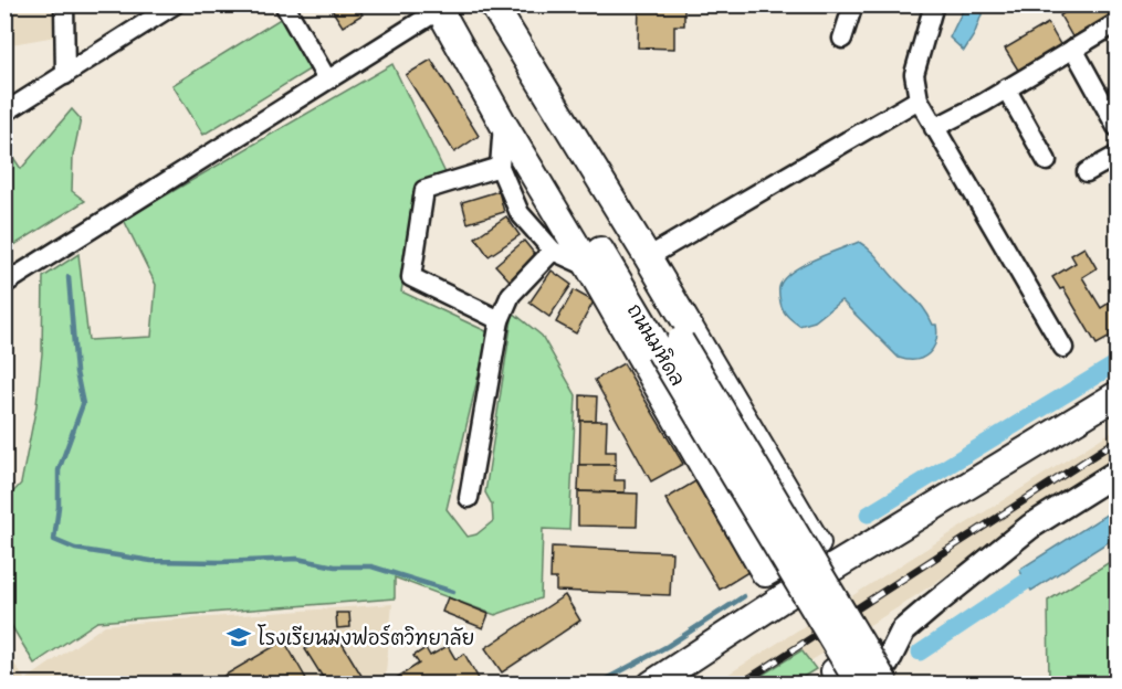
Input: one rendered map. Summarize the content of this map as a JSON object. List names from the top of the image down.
{
  "streets": {
    "main road": ["ถนนมหิดล"]
  },
  "places": {
    "school or university": ["โรงเรียนมงฟอร์ตวิทยาลัย"]
  }
}
